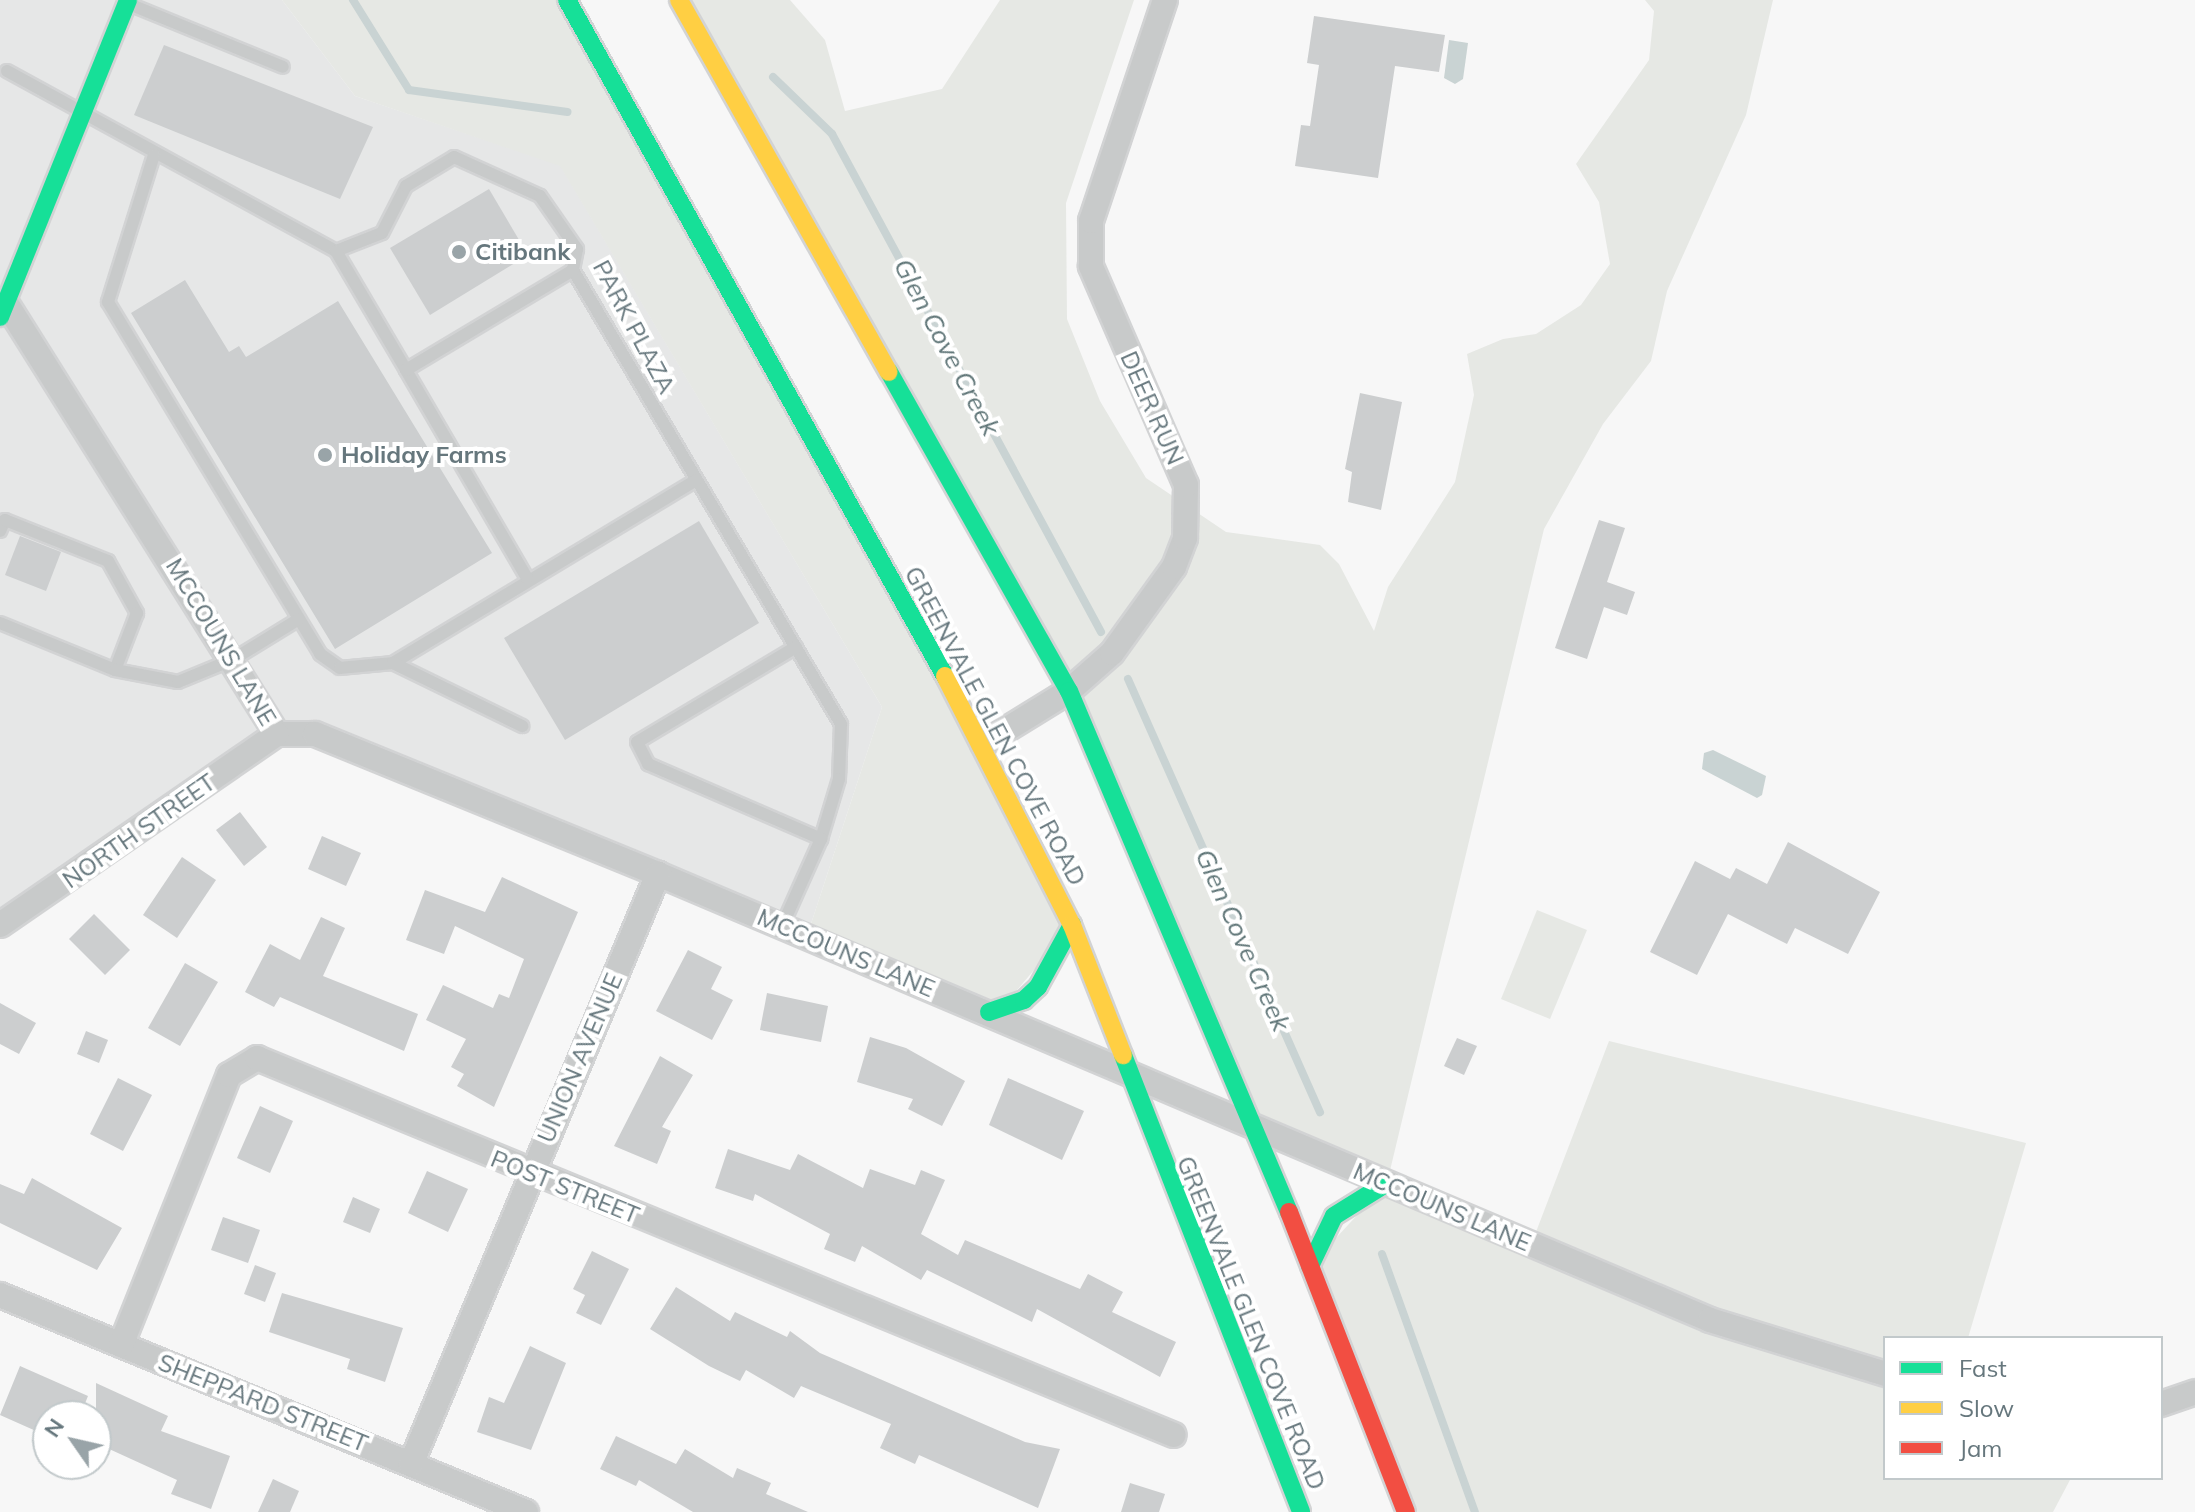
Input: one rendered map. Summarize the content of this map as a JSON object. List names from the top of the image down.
{
  "streets": {
    "main road": ["GREENVALE GLEN COVE ROAD"],
    "street": [
      "DEER RUN",
      "MCCOUNS LANE",
      "NORTH STREET",
      "UNION AVENUE",
      "POST STREET",
      "SHEPPARD STREET"
    ],
    "lane": ["PARK PLAZA"]
  },
  "crossings": [
    ["PARK PLAZA", "MCCOUNS LANE"],
    ["DEER RUN", "GREENVALE GLEN COVE ROAD"],
    ["MCCOUNS LANE", "GREENVALE GLEN COVE ROAD"],
    ["MCCOUNS LANE", "NORTH STREET"],
    ["MCCOUNS LANE", "UNION AVENUE"],
    ["UNION AVENUE", "POST STREET"],
    ["UNION AVENUE", "SHEPPARD STREET"],
    ["POST STREET", "SHEPPARD STREET"]
  ],
  "water": ["Glen Cove Creek"],
  "places": ["Citibank", "Holiday Farms"],
  "legend": ["Fast", "Slow", "Jam"],
  "north": "top left"
}
